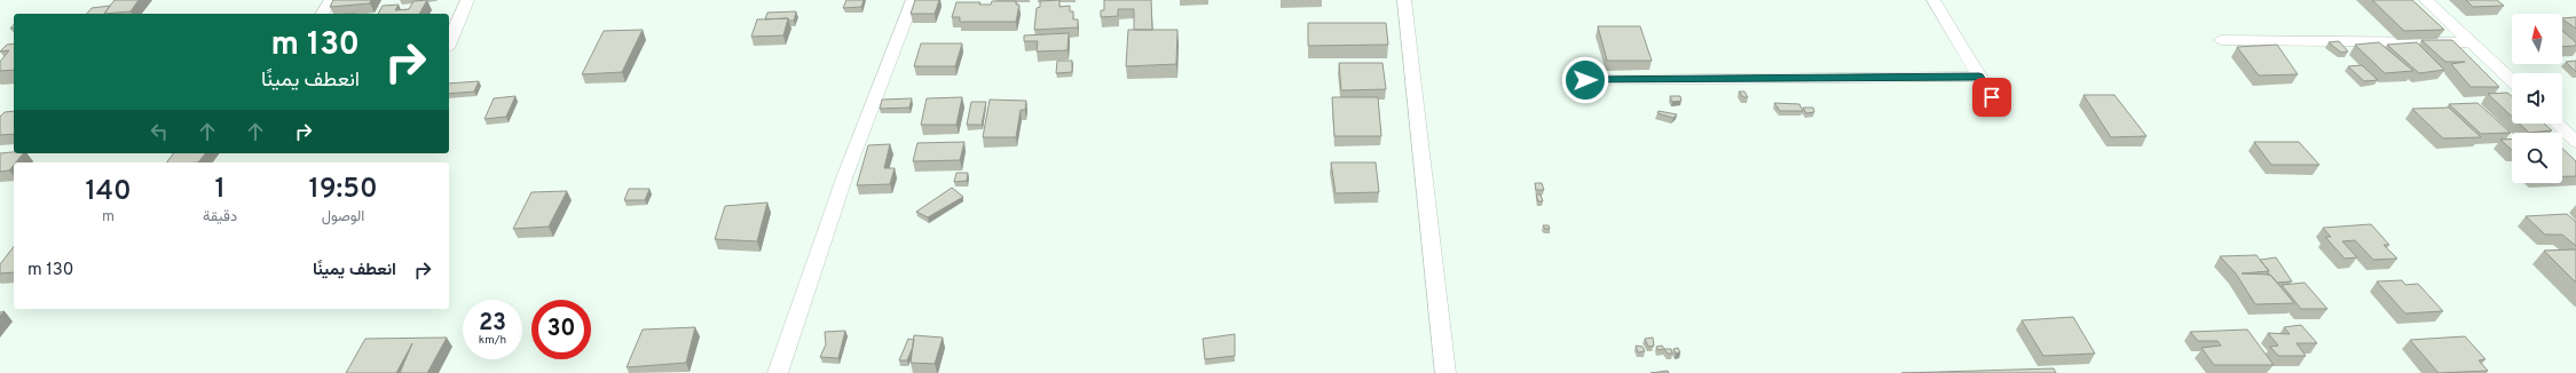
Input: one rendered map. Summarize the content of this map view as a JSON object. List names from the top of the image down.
{
  "north": "top",
  "page": {
    "turn": ["130 m", "انعطف يمينًا"],
    "eta": [
      "19:50",
      "الوصول",
      "1",
      "دقيقة",
      "140",
      "m"
    ],
    "list": [
      {
        "name": "انعطف يمينًا",
        "value": "130 m"
      }
    ],
    "speed": "23 km/h",
    "limit": "30"
  }
}
